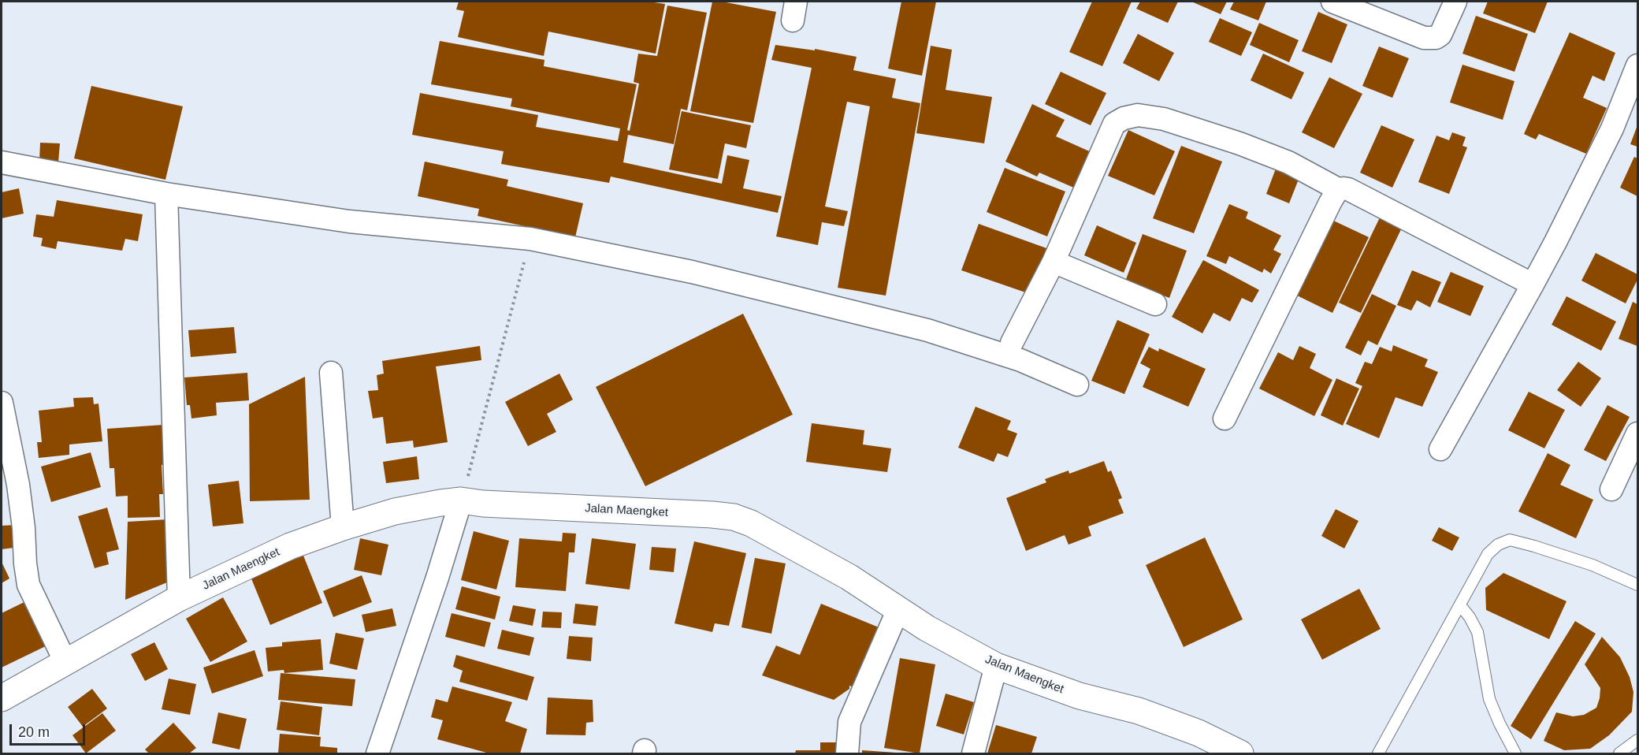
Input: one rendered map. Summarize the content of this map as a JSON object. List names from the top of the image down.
{
  "streets": {
    "street": ["Jalan Maengket"]
  },
  "scale_bar": "20 m"
}
